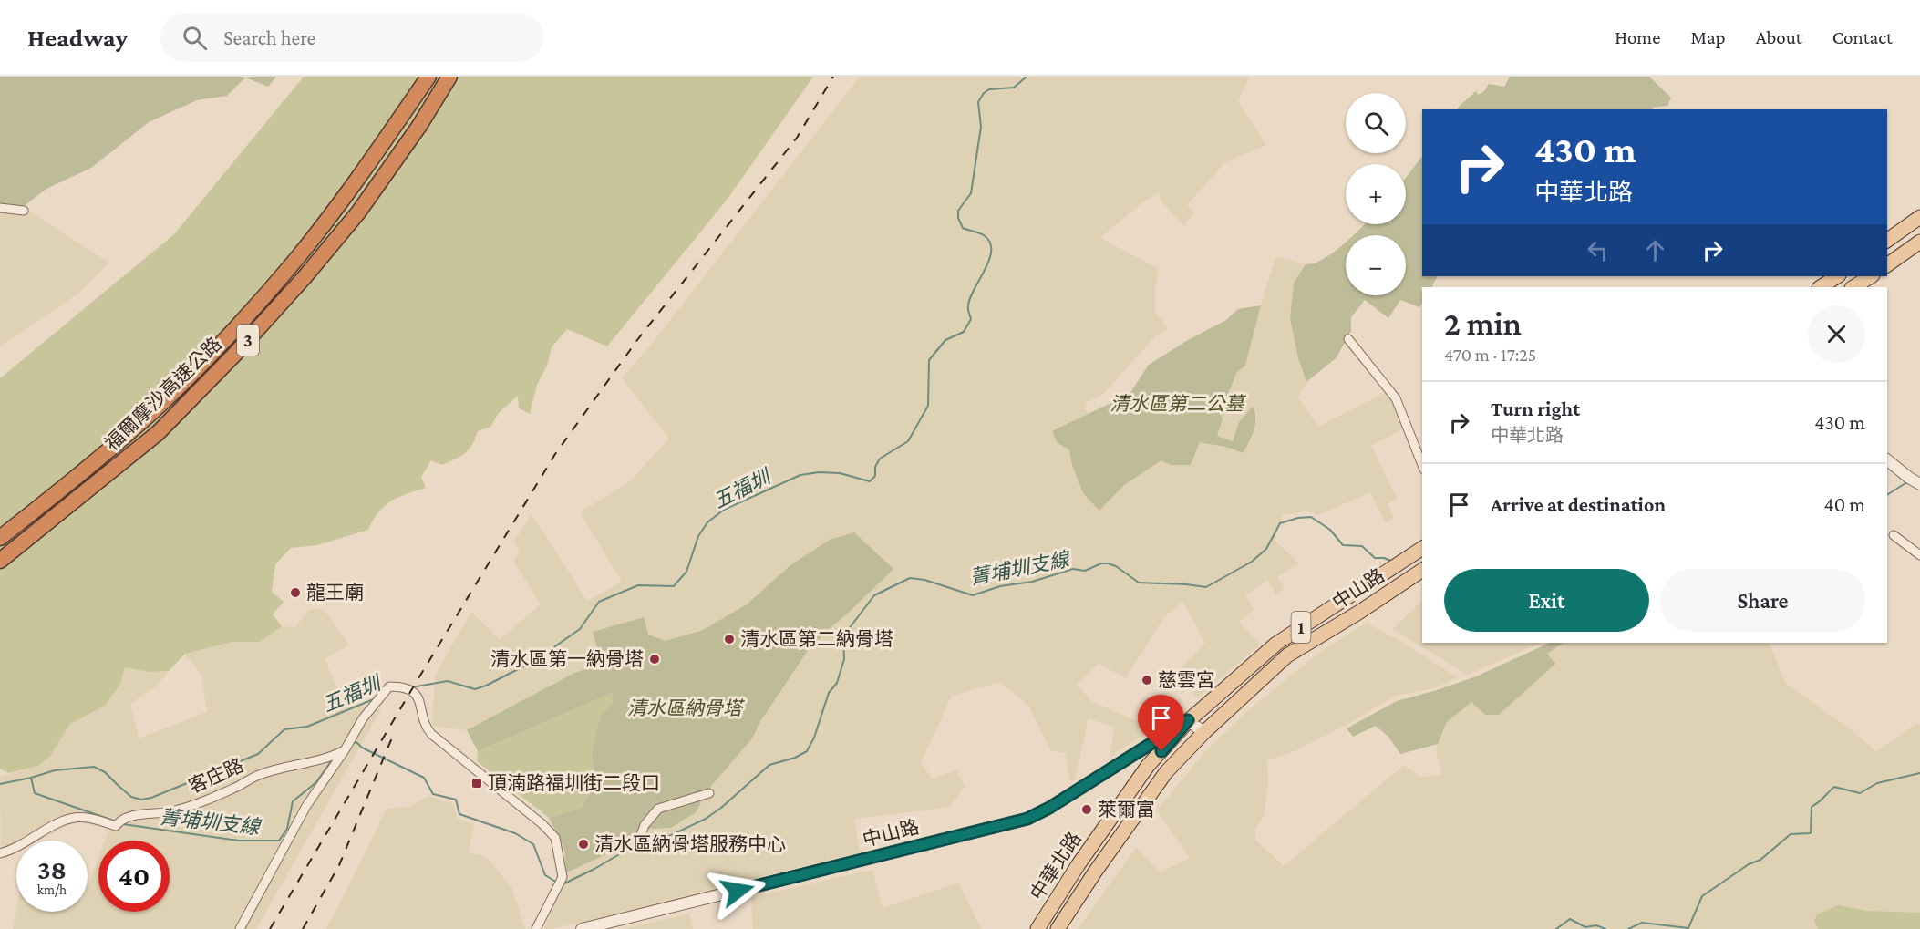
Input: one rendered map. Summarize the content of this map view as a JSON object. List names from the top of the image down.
{
  "streets": {
    "highway": ["3", "福爾摩沙高速公路"],
    "main road": ["中山路", "1", "中華北路"],
    "street": ["客庄路"]
  },
  "crossings": [
    ["中山路", "中華北路"]
  ],
  "water": ["五福圳", "菁埔圳支線"],
  "parks": ["清水區第二公墓", "清水區納骨塔"],
  "places": {
    "other": [
      "龍王廟",
      "清水區第二納骨塔",
      "清水區第一納骨塔",
      "慈雲宮",
      "萊爾富",
      "清水區納骨塔服務中心"
    ],
    "transit": ["頂湳路福圳街二段口"]
  },
  "page": {
    "header": "Headway",
    "search": "Search here",
    "nav": [
      "Home",
      "Map",
      "About",
      "Contact"
    ],
    "map_buttons": ["+", "−"],
    "turn": ["430 m", "中華北路"],
    "heading": ["2 min", "470 m · 17:25"],
    "list": [
      {
        "name": "Turn right",
        "note": "中華北路",
        "value": "430 m"
      },
      {
        "name": "Arrive at destination",
        "value": "40 m"
      }
    ],
    "buttons": ["Exit", "Share"],
    "speed": "38 km/h",
    "limit": "40"
  }
}
